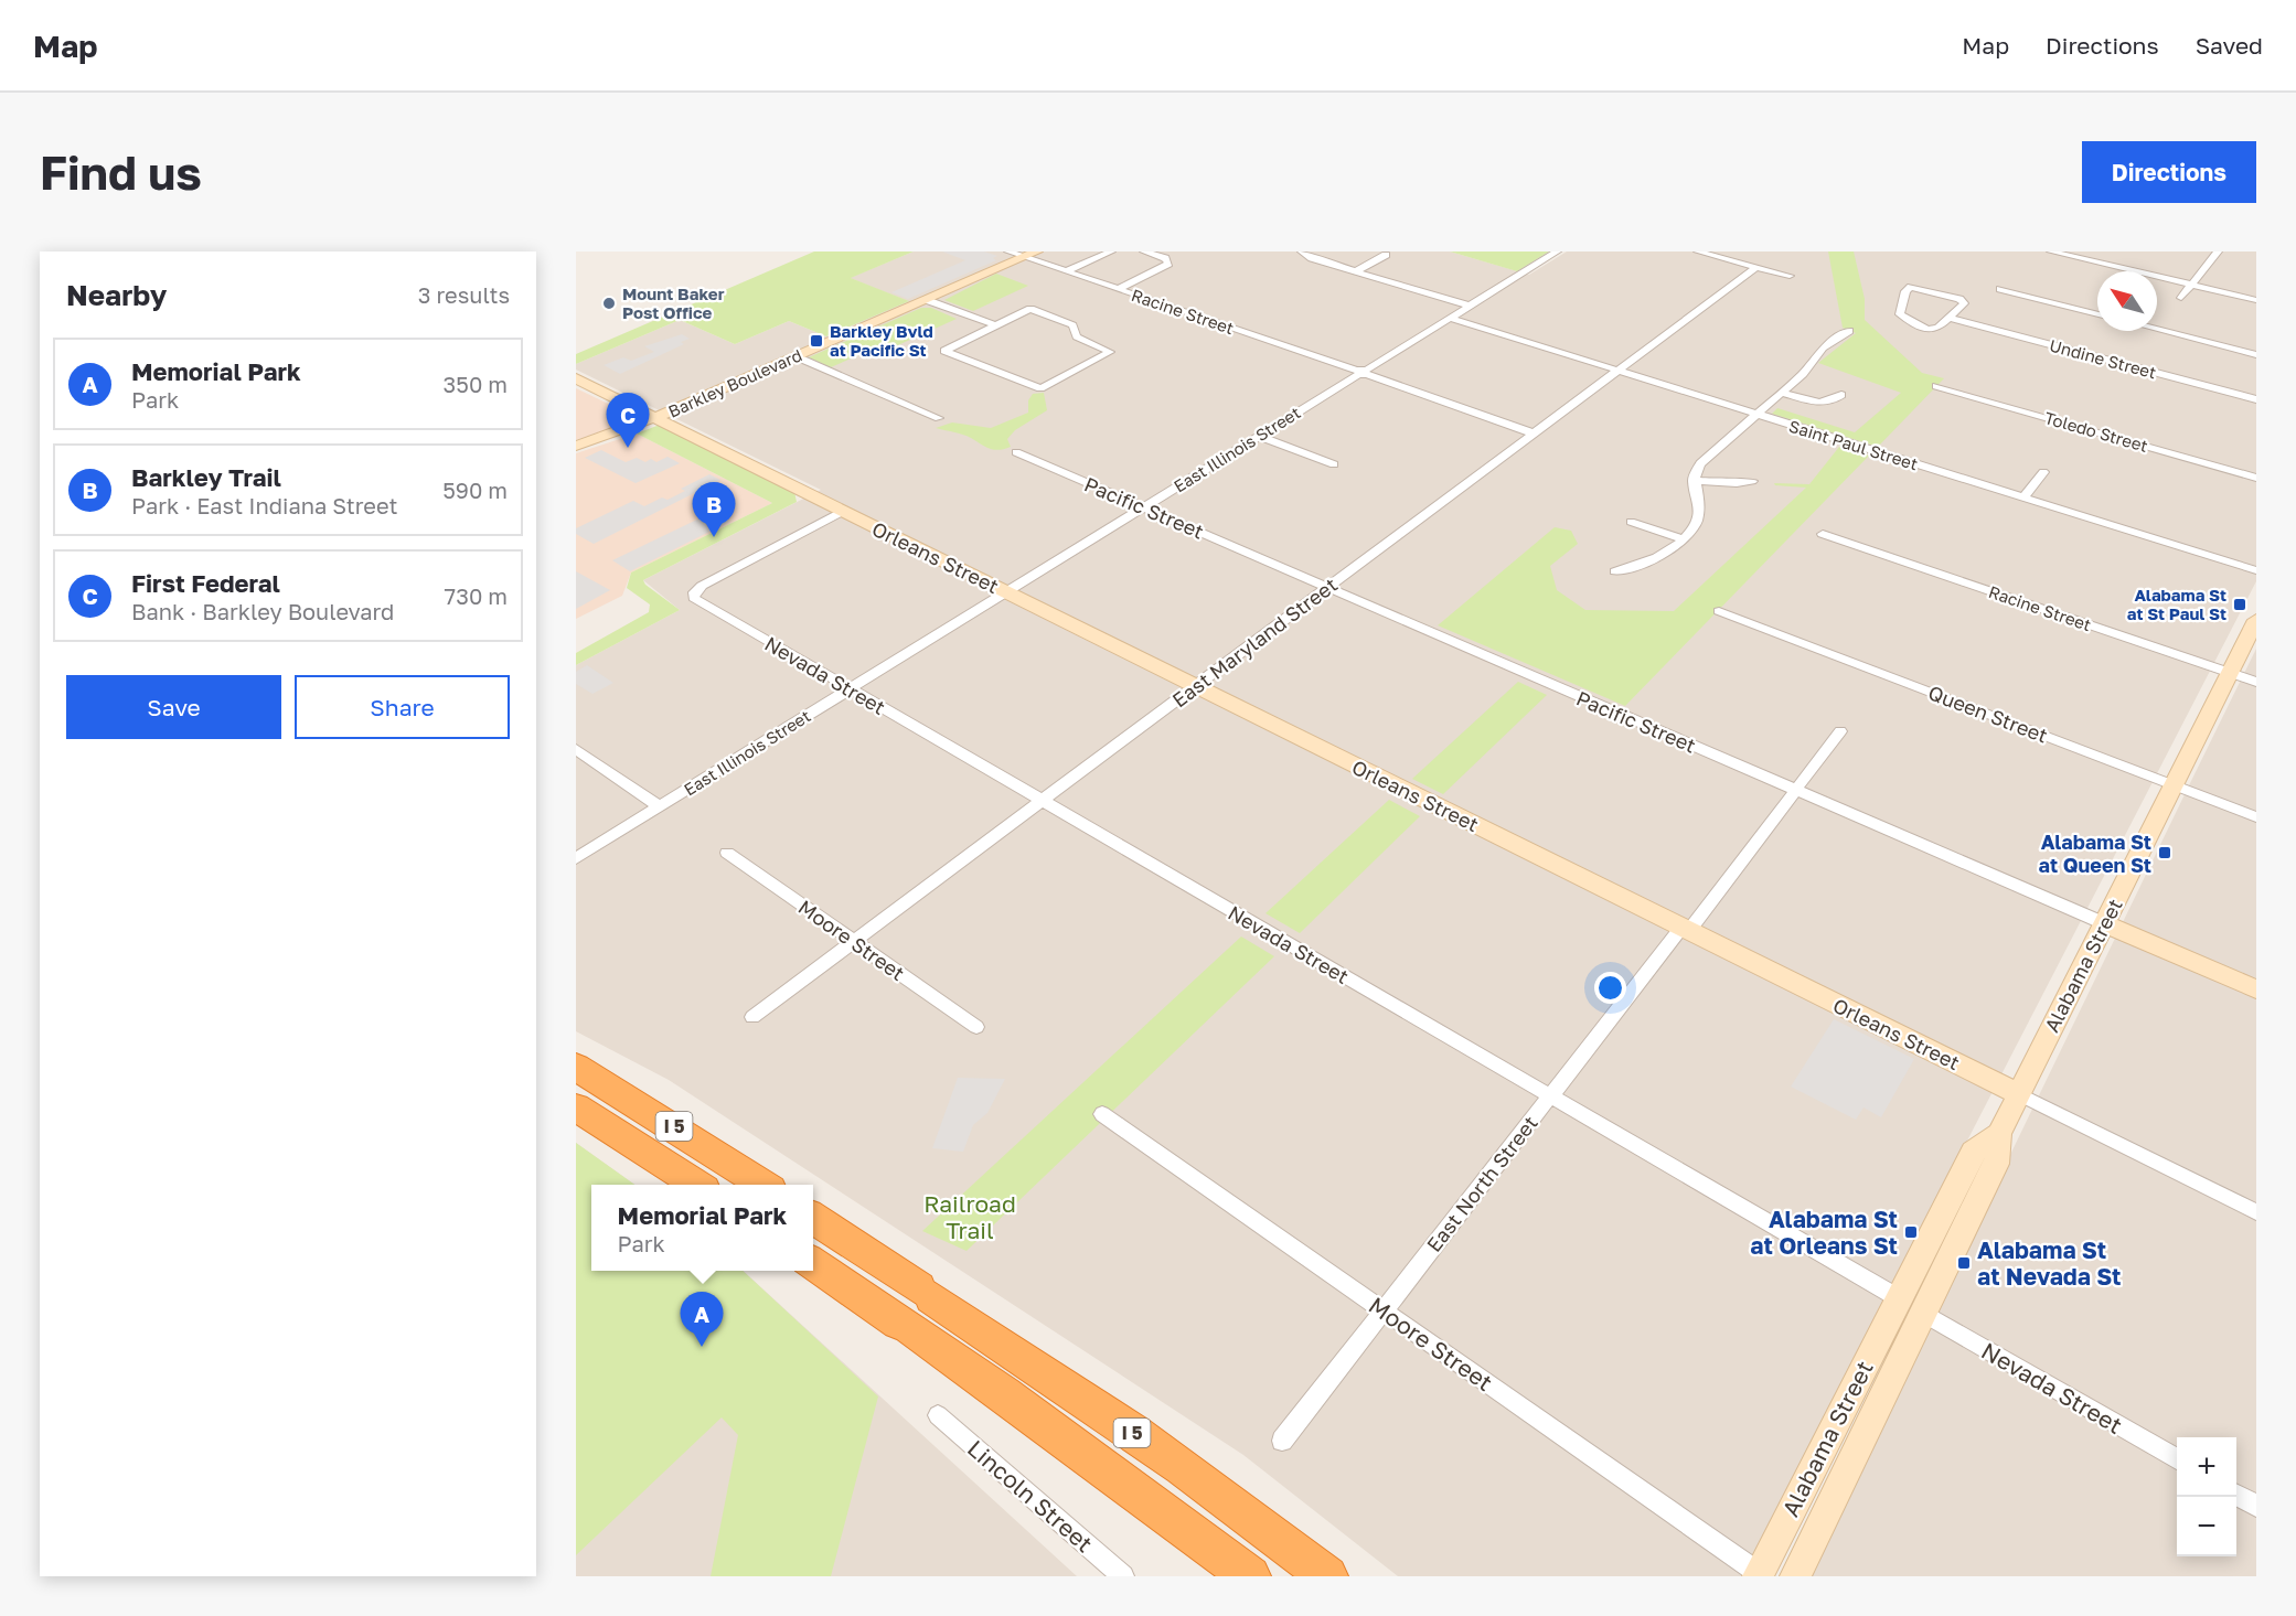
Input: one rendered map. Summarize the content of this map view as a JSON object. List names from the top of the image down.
{
  "streets": {
    "highway": ["I 5"],
    "main road": [
      "Barkley Boulevard",
      "Pacific Street",
      "Orleans Street",
      "Alabama Street"
    ],
    "street": [
      "Racine Street",
      "Undine Street",
      "Toledo Street",
      "Saint Paul Street",
      "East Illinois Street",
      "East Maryland Street",
      "Nevada Street",
      "Queen Street",
      "Moore Street",
      "East North Street",
      "Lincoln Street"
    ]
  },
  "crossings": [
    ["Racine Street", "Barkley Boulevard"],
    ["Racine Street", "East Illinois Street"],
    ["Racine Street", "East Maryland Street"],
    ["Racine Street", "Alabama Street"],
    ["Barkley Boulevard", "Orleans Street"],
    ["Saint Paul Street", "East Illinois Street"],
    ["Saint Paul Street", "East Maryland Street"],
    ["East Illinois Street", "Pacific Street"],
    ["East Illinois Street", "Orleans Street"],
    ["East Illinois Street", "Nevada Street"],
    ["Pacific Street", "East Maryland Street"],
    ["Pacific Street", "Alabama Street"],
    ["Pacific Street", "East North Street"],
    ["Orleans Street", "East Maryland Street"],
    ["Orleans Street", "Nevada Street"],
    ["Orleans Street", "Alabama Street"],
    ["Orleans Street", "East North Street"],
    ["East Maryland Street", "Nevada Street"],
    ["East Maryland Street", "Moore Street"],
    ["Nevada Street", "Alabama Street"],
    ["Nevada Street", "East North Street"],
    ["Queen Street", "Alabama Street"],
    ["Moore Street", "Alabama Street"],
    ["Moore Street", "East North Street"]
  ],
  "parks": ["Railroad Trail"],
  "places": {
    "other": ["Mount Baker Post Office"],
    "transit": [
      "Barkley Bvld at Pacific St",
      "Alabama St at St Paul St",
      "Alabama St at Queen St",
      "Alabama St at Orleans St",
      "Alabama St at Nevada St"
    ]
  },
  "north": "top left",
  "page": {
    "header": "Map",
    "nav": ["Map", "Directions", "Saved"],
    "buttons": [
      "Directions",
      ["Save", "Share"]
    ],
    "title": "Find us",
    "heading": ["Nearby", "3 results"],
    "list": [
      {
        "mark": "A",
        "name": "Memorial Park",
        "note": "Park",
        "value": "350 m"
      },
      {
        "mark": "B",
        "name": "Barkley Trail",
        "note": "Park · East Indiana Street",
        "value": "590 m"
      },
      {
        "mark": "C",
        "name": "First Federal",
        "note": "Bank · Barkley Boulevard",
        "value": "730 m"
      }
    ],
    "pins": ["C", "B", "A"],
    "popup": ["Memorial Park", "Park"],
    "map_buttons": ["+", "−"]
  }
}
